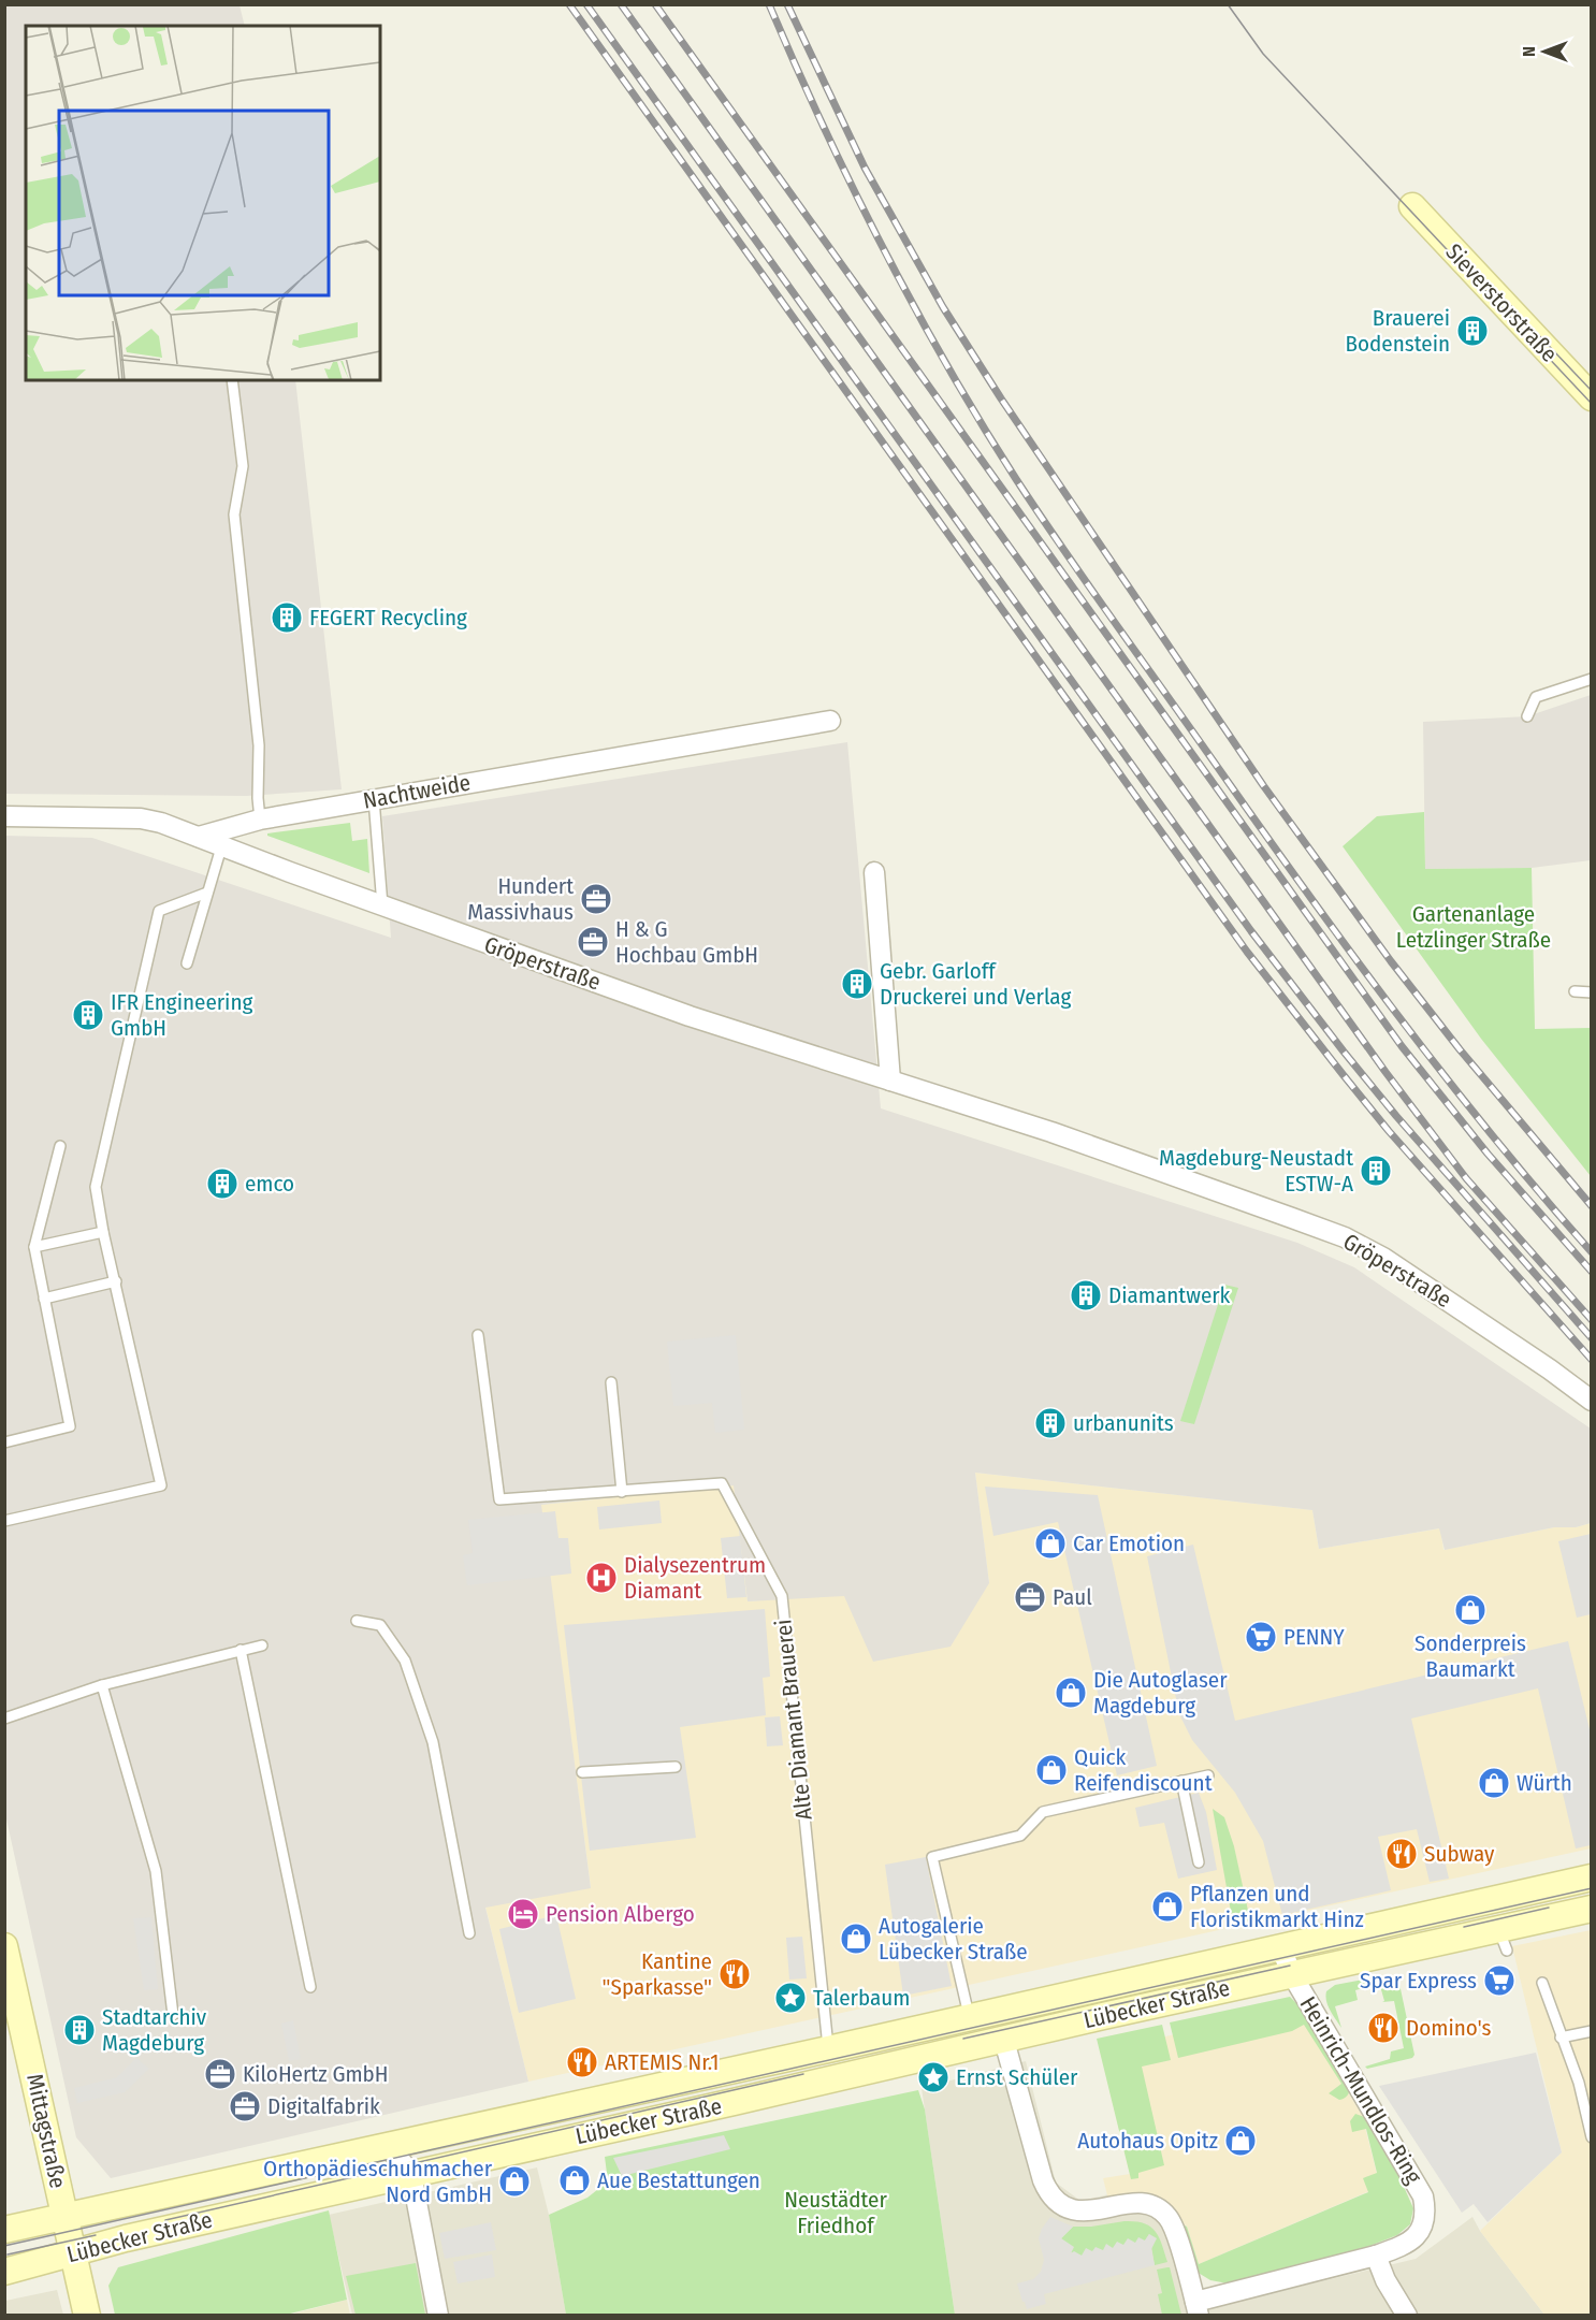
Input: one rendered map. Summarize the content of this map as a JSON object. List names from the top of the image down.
{
  "streets": {
    "main road": ["Sieverstorstraße", "Lübecker Straße", "Mittagstraße"],
    "street": ["Nachtweide", "Gröperstraße", "Heinrich-Mundlos-Ring"],
    "lane": ["Alte Diamant Brauerei"]
  },
  "crossings": [
    ["Nachtweide", "Gröperstraße"],
    ["Alte Diamant Brauerei", "Lübecker Straße"],
    ["Lübecker Straße", "Heinrich-Mundlos-Ring"],
    ["Lübecker Straße", "Mittagstraße"]
  ],
  "parks": ["Gartenanlage Letzlinger Straße", "Neustädter Friedhof"],
  "places": {
    "building": [
      "Brauerei Bodenstein",
      "FEGERT Recycling",
      "Gebr. Garloff Druckerei und Verlag",
      "IFR Engineering GmbH",
      "Magdeburg-Neustadt ESTW-A",
      "emco",
      "Diamantwerk",
      "urbanunits",
      "Stadtarchiv Magdeburg"
    ],
    "office": [
      "Hundert Massivhaus",
      "H & G Hochbau GmbH",
      "Paul",
      "KiloHertz GmbH",
      "Digitalfabrik"
    ],
    "shop": [
      "Car Emotion",
      "Sonderpreis Baumarkt",
      "Die Autoglaser Magdeburg",
      "Quick Reifendiscount",
      "Würth",
      "Pflanzen und Floristikmarkt Hinz",
      "Autogalerie Lübecker Straße",
      "Autohaus Opitz",
      "Aue Bestattungen",
      "Orthopädieschuhmacher Nord GmbH"
    ],
    "hospital": ["Dialysezentrum Diamant"],
    "supermarket": ["PENNY", "Spar Express"],
    "restaurant": [
      "Subway",
      "Kantine \"Sparkasse\"",
      "Domino's",
      "ARTEMIS Nr.1"
    ],
    "hotel": ["Pension Albergo"],
    "place": ["Talerbaum", "Ernst Schüler"]
  },
  "north": "left"
}
